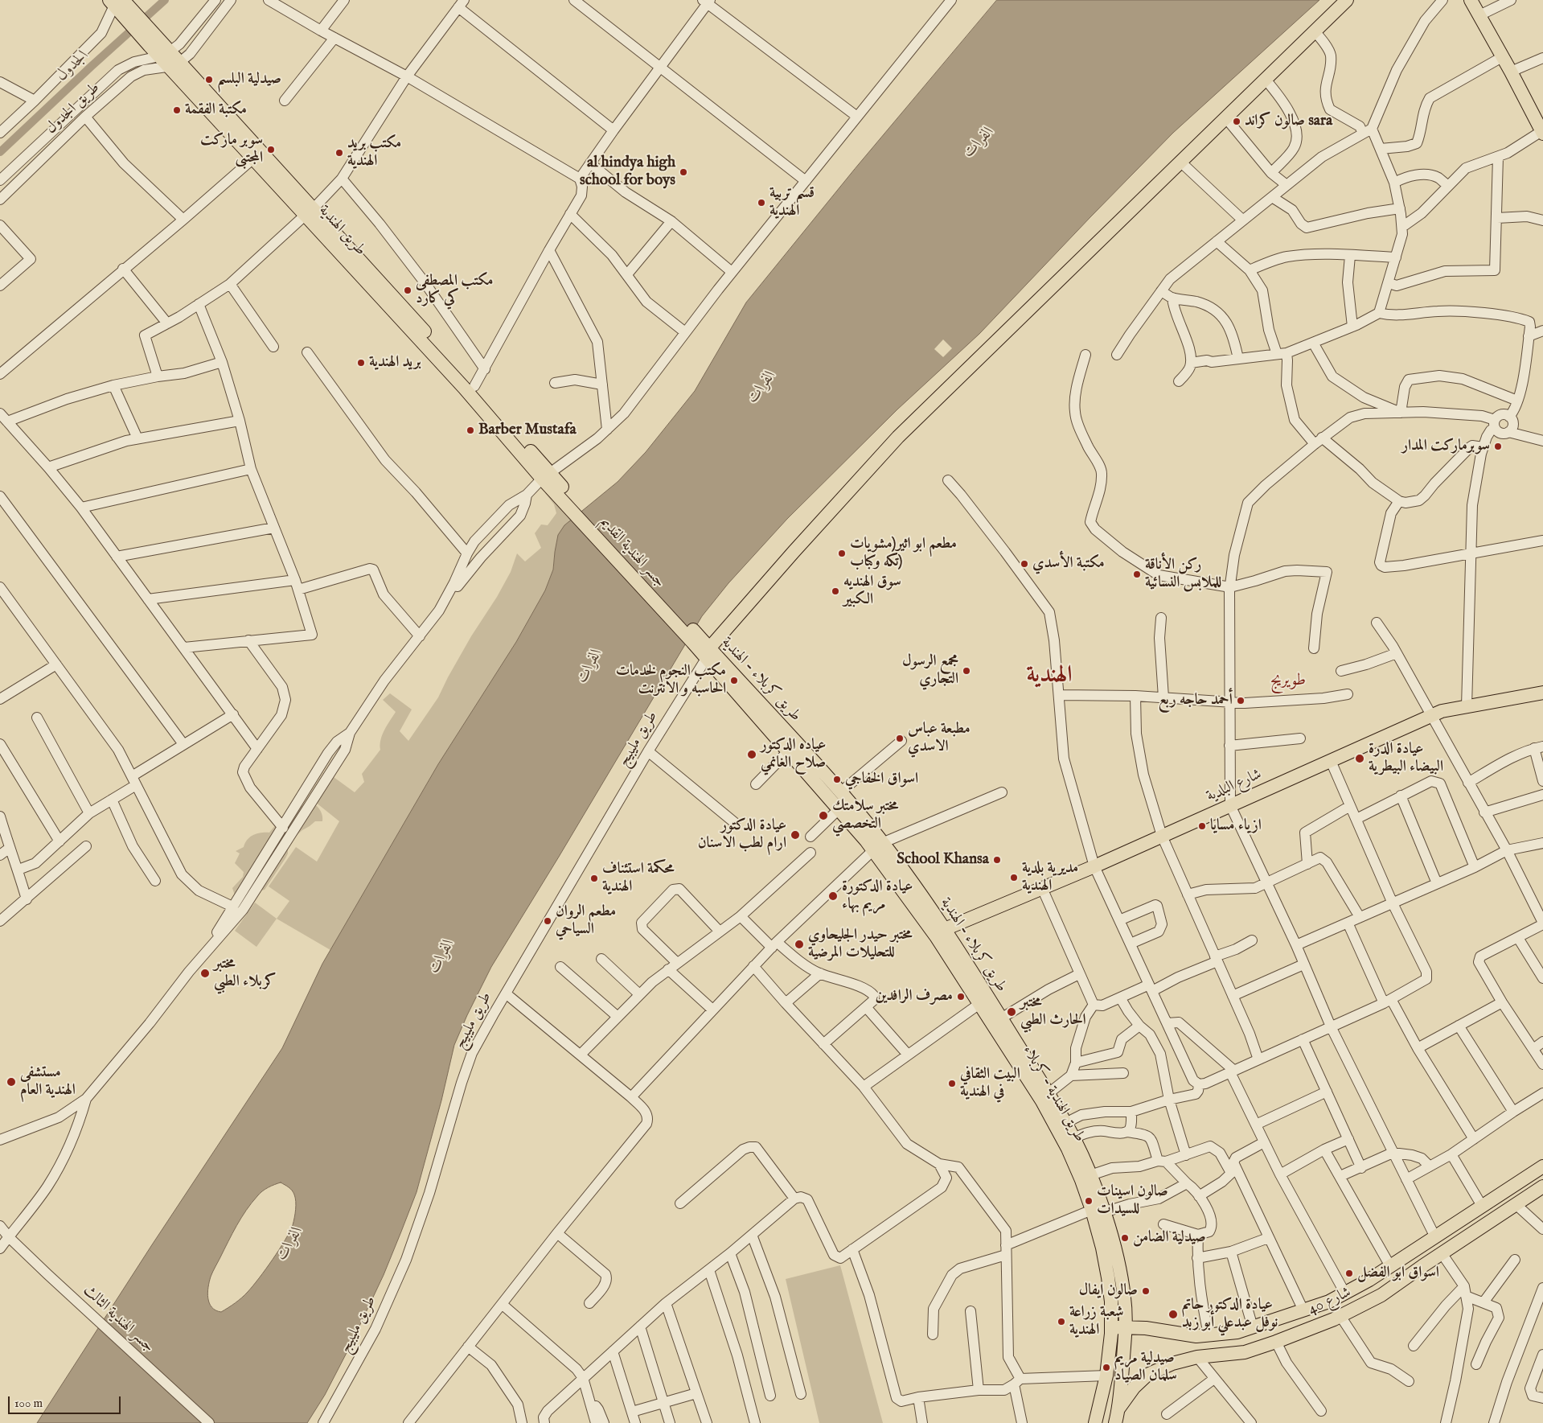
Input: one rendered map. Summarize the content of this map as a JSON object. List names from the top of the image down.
{
  "streets": {
    "main road": [
      "طريق الهندية",
      "جسر الهندية القديم",
      "طريق كربلاء - الهندية",
      "شارع البلدية",
      "طريق الهندية - كربلاء",
      "شارع 40"
    ],
    "street": ["طريق الجدول", "طريق مليبيج", "جسر الهندية الثالث"]
  },
  "crossings": [
    ["طريق الجدول", "طريق الهندية"],
    ["طريق الهندية", "جسر الهندية القديم"],
    ["جسر الهندية القديم", "طريق كربلاء - الهندية"],
    ["طريق كربلاء - الهندية", "طريق مليبيج"],
    ["طريق كربلاء - الهندية", "شارع البلدية"],
    ["طريق كربلاء - الهندية", "طريق الهندية - كربلاء"],
    ["طريق كربلاء - الهندية", "شارع 40"],
    ["طريق مليبيج", "طريق الهندية - كربلاء"],
    ["طريق الهندية - كربلاء", "شارع 40"]
  ],
  "districts": ["الهندية", "طويريج"],
  "water": ["الجدول", "الفرات"],
  "places": [
    "صيدلية البلسم",
    "مكتبة الفقمة",
    "صالون كراند sara",
    "سوبر ماركت المجتبى",
    "مكتب بريد الهندية",
    "al hindya high school for boys",
    "قسم تربية الهندية",
    "مكتب المصطفى كي كارد",
    "بريد الهندية",
    "Barber Mustafa",
    "سوبرماركت المدار",
    "مطعم ابو اثير(مشويات تكه وكباب)",
    "مكتبة الأسدي",
    "ركن الأناقة للملابس النسائية",
    "سوق الهنديه الكبير",
    "مجمع الرسول التجاري",
    "مكتب النجوم لخدمات الحاسبه و الانترنت",
    "أحمد حاجه ربع",
    "مطبعة عباس الاسدي",
    "عياده الدكتور صلاح الغانمي",
    "عيادة الدرة البيضاء البيطرية",
    "اسواق الخفاجي",
    "مختبر سلامتك التخصصي",
    "ازياء مسايا",
    "عيادة الدكتور ارام لطب الاسنان",
    "School Khansa",
    "مديرية بلدية الهندية",
    "محكمة استئناف الهندية",
    "عيادة الدكتورة مريم بهاء",
    "مطعم الروان السياحي",
    "مختبر حيدر الجليحاوي للتحليلات المرضية",
    "مختبر كربلاء الطبي",
    "مصرف الرافدين",
    "مختبر الحارث الطبي",
    "مستشفى الهندية العام",
    "البيت الثقافي في الهندية",
    "صالون اسينات للسيدات",
    "صيدلية الضامن",
    "اسواق ابو الفضل",
    "صالون ايفال",
    "عيادة الدكتور حاتم نوفل عبدعلي أبو زبد",
    "شعبة زراعة الهندية",
    "صيدلية مريم سلمان الصياد"
  ],
  "scale_bar": "100 m"
}
